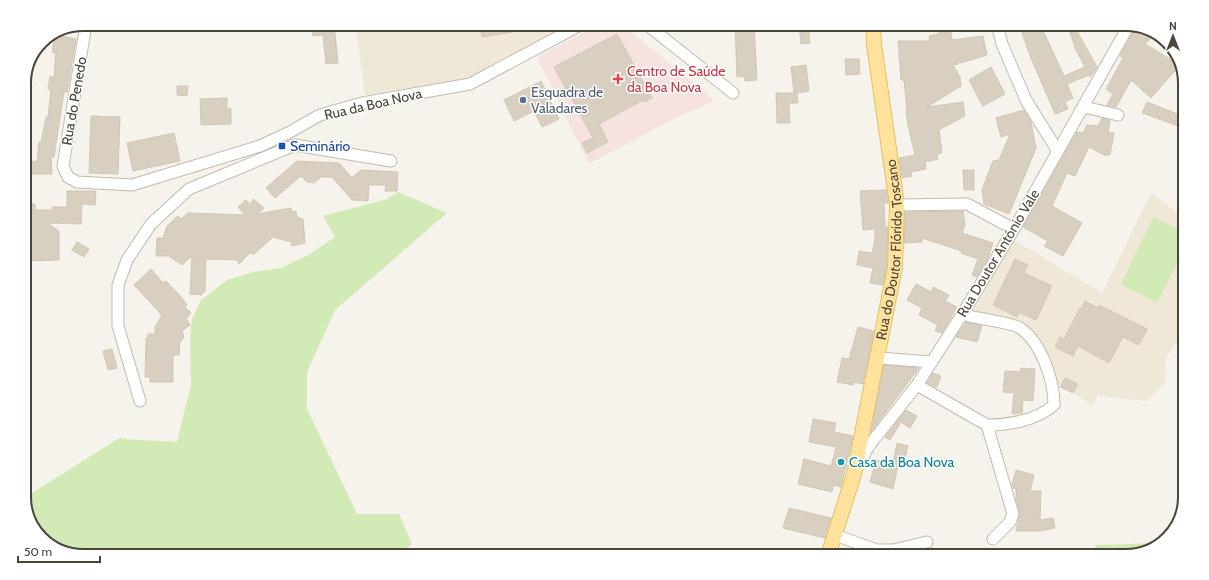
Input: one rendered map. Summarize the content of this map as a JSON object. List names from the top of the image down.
{
  "streets": {
    "main road": ["Rua do Doutor Flórido Toscano"],
    "street": ["Rua do Penedo", "Rua da Boa Nova", "Rua Doutor António Vale"]
  },
  "crossings": [
    ["Rua do Penedo", "Rua da Boa Nova"],
    ["Rua do Doutor Flórido Toscano", "Rua Doutor António Vale"]
  ],
  "places": {
    "health": ["Centro de Saúde da Boa Nova"],
    "other": ["Esquadra de Valadares", "Casa da Boa Nova"],
    "transit": ["Seminário"]
  },
  "scale_bar": "50 m",
  "north": "top"
}
